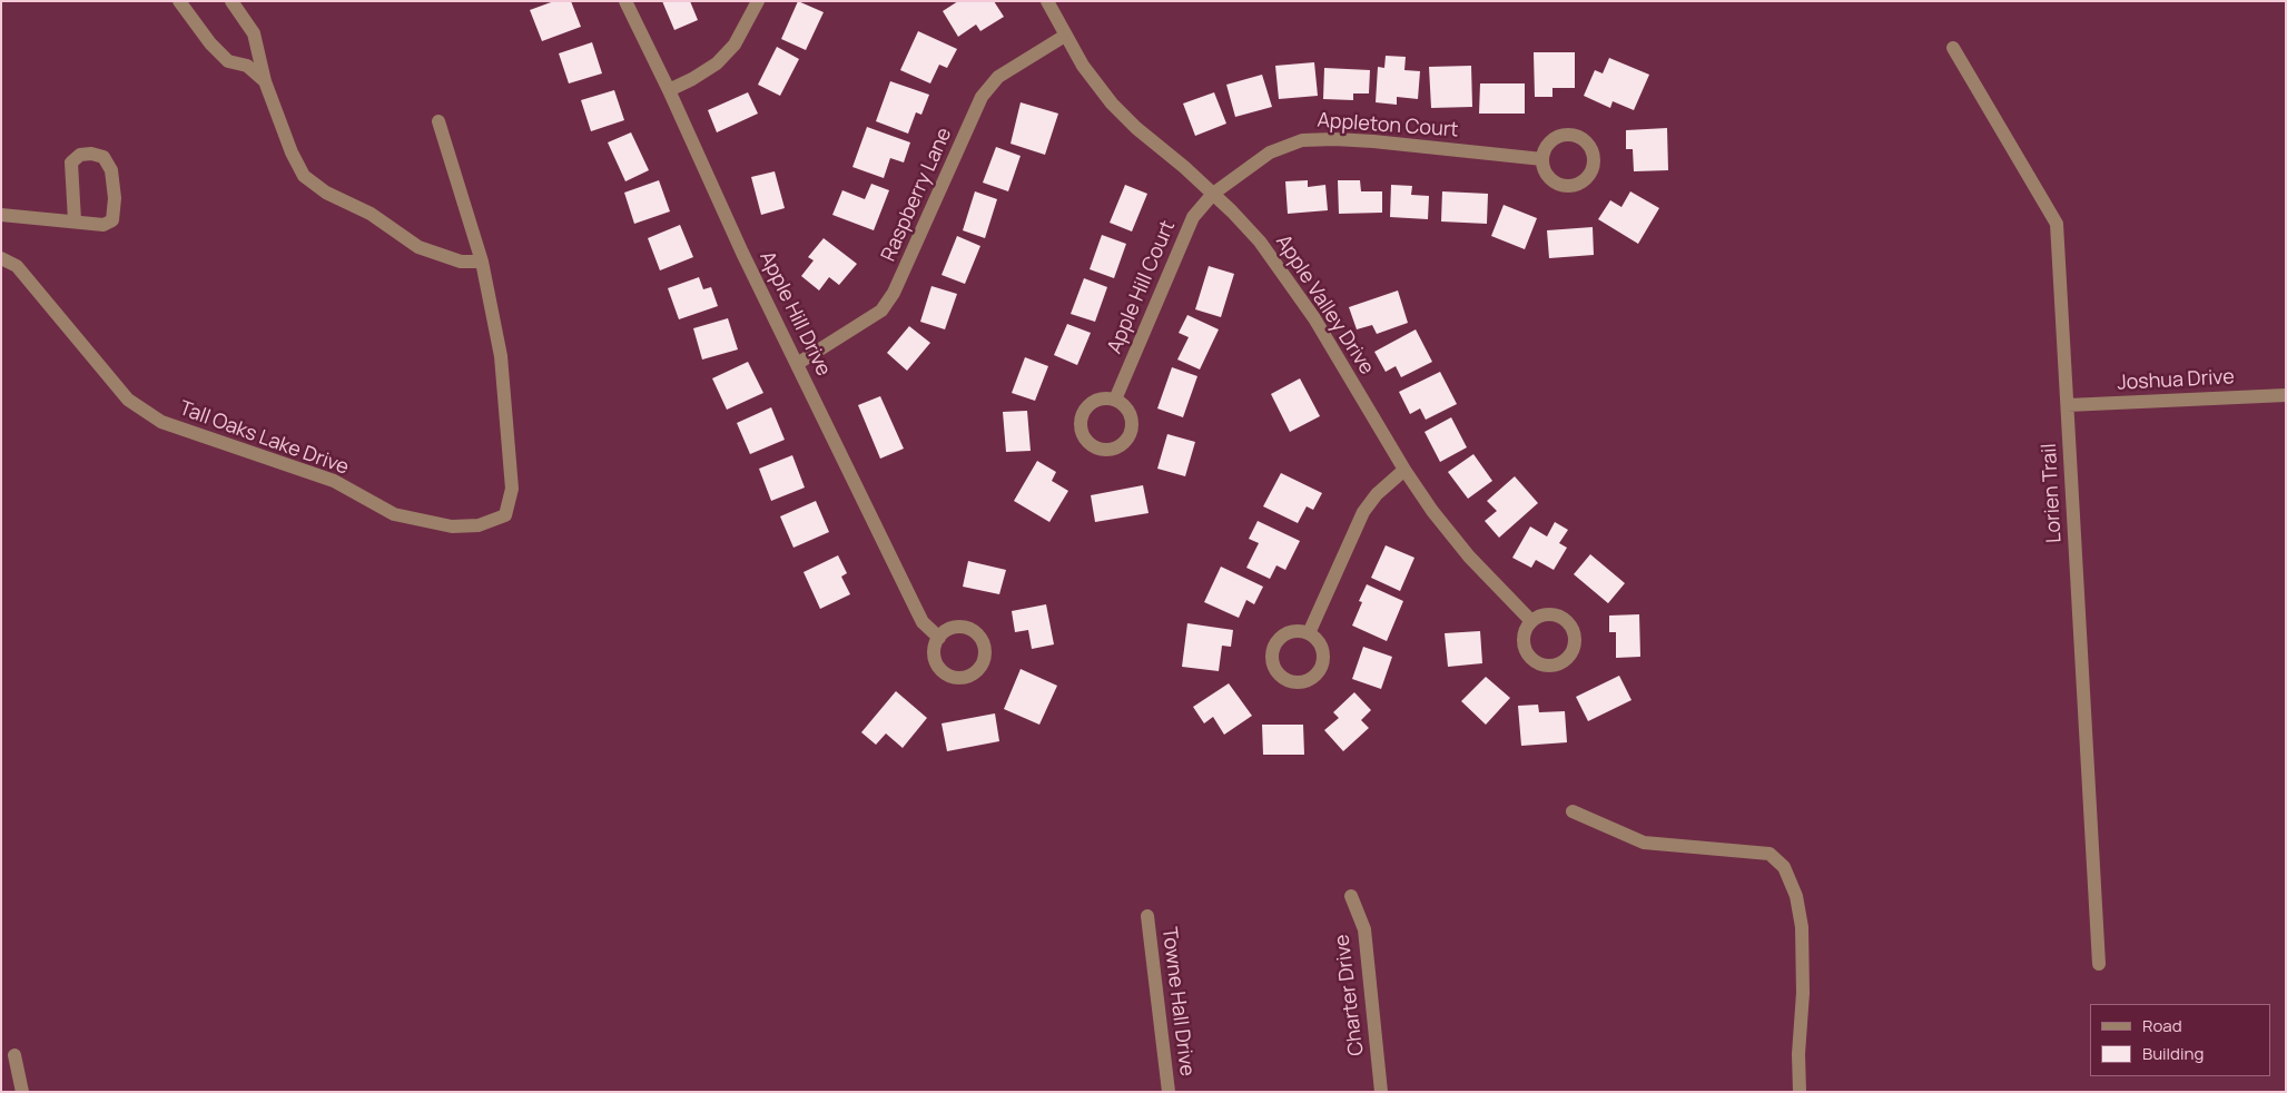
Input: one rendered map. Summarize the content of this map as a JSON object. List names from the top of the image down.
{
  "streets": {
    "street": [
      "Appleton Court",
      "Raspberry Lane",
      "Apple Hill Court",
      "Apple Valley Drive",
      "Apple Hill Drive",
      "Joshua Drive",
      "Tall Oaks Lake Drive",
      "Lorien Trail",
      "Charter Drive",
      "Towne Hall Drive"
    ]
  },
  "crossings": [
    ["Appleton Court", "Apple Hill Court"],
    ["Appleton Court", "Apple Valley Drive"],
    ["Raspberry Lane", "Apple Valley Drive"],
    ["Raspberry Lane", "Apple Hill Drive"],
    ["Apple Hill Court", "Apple Valley Drive"],
    ["Joshua Drive", "Lorien Trail"]
  ],
  "legend": ["Road", "Building"]
}
